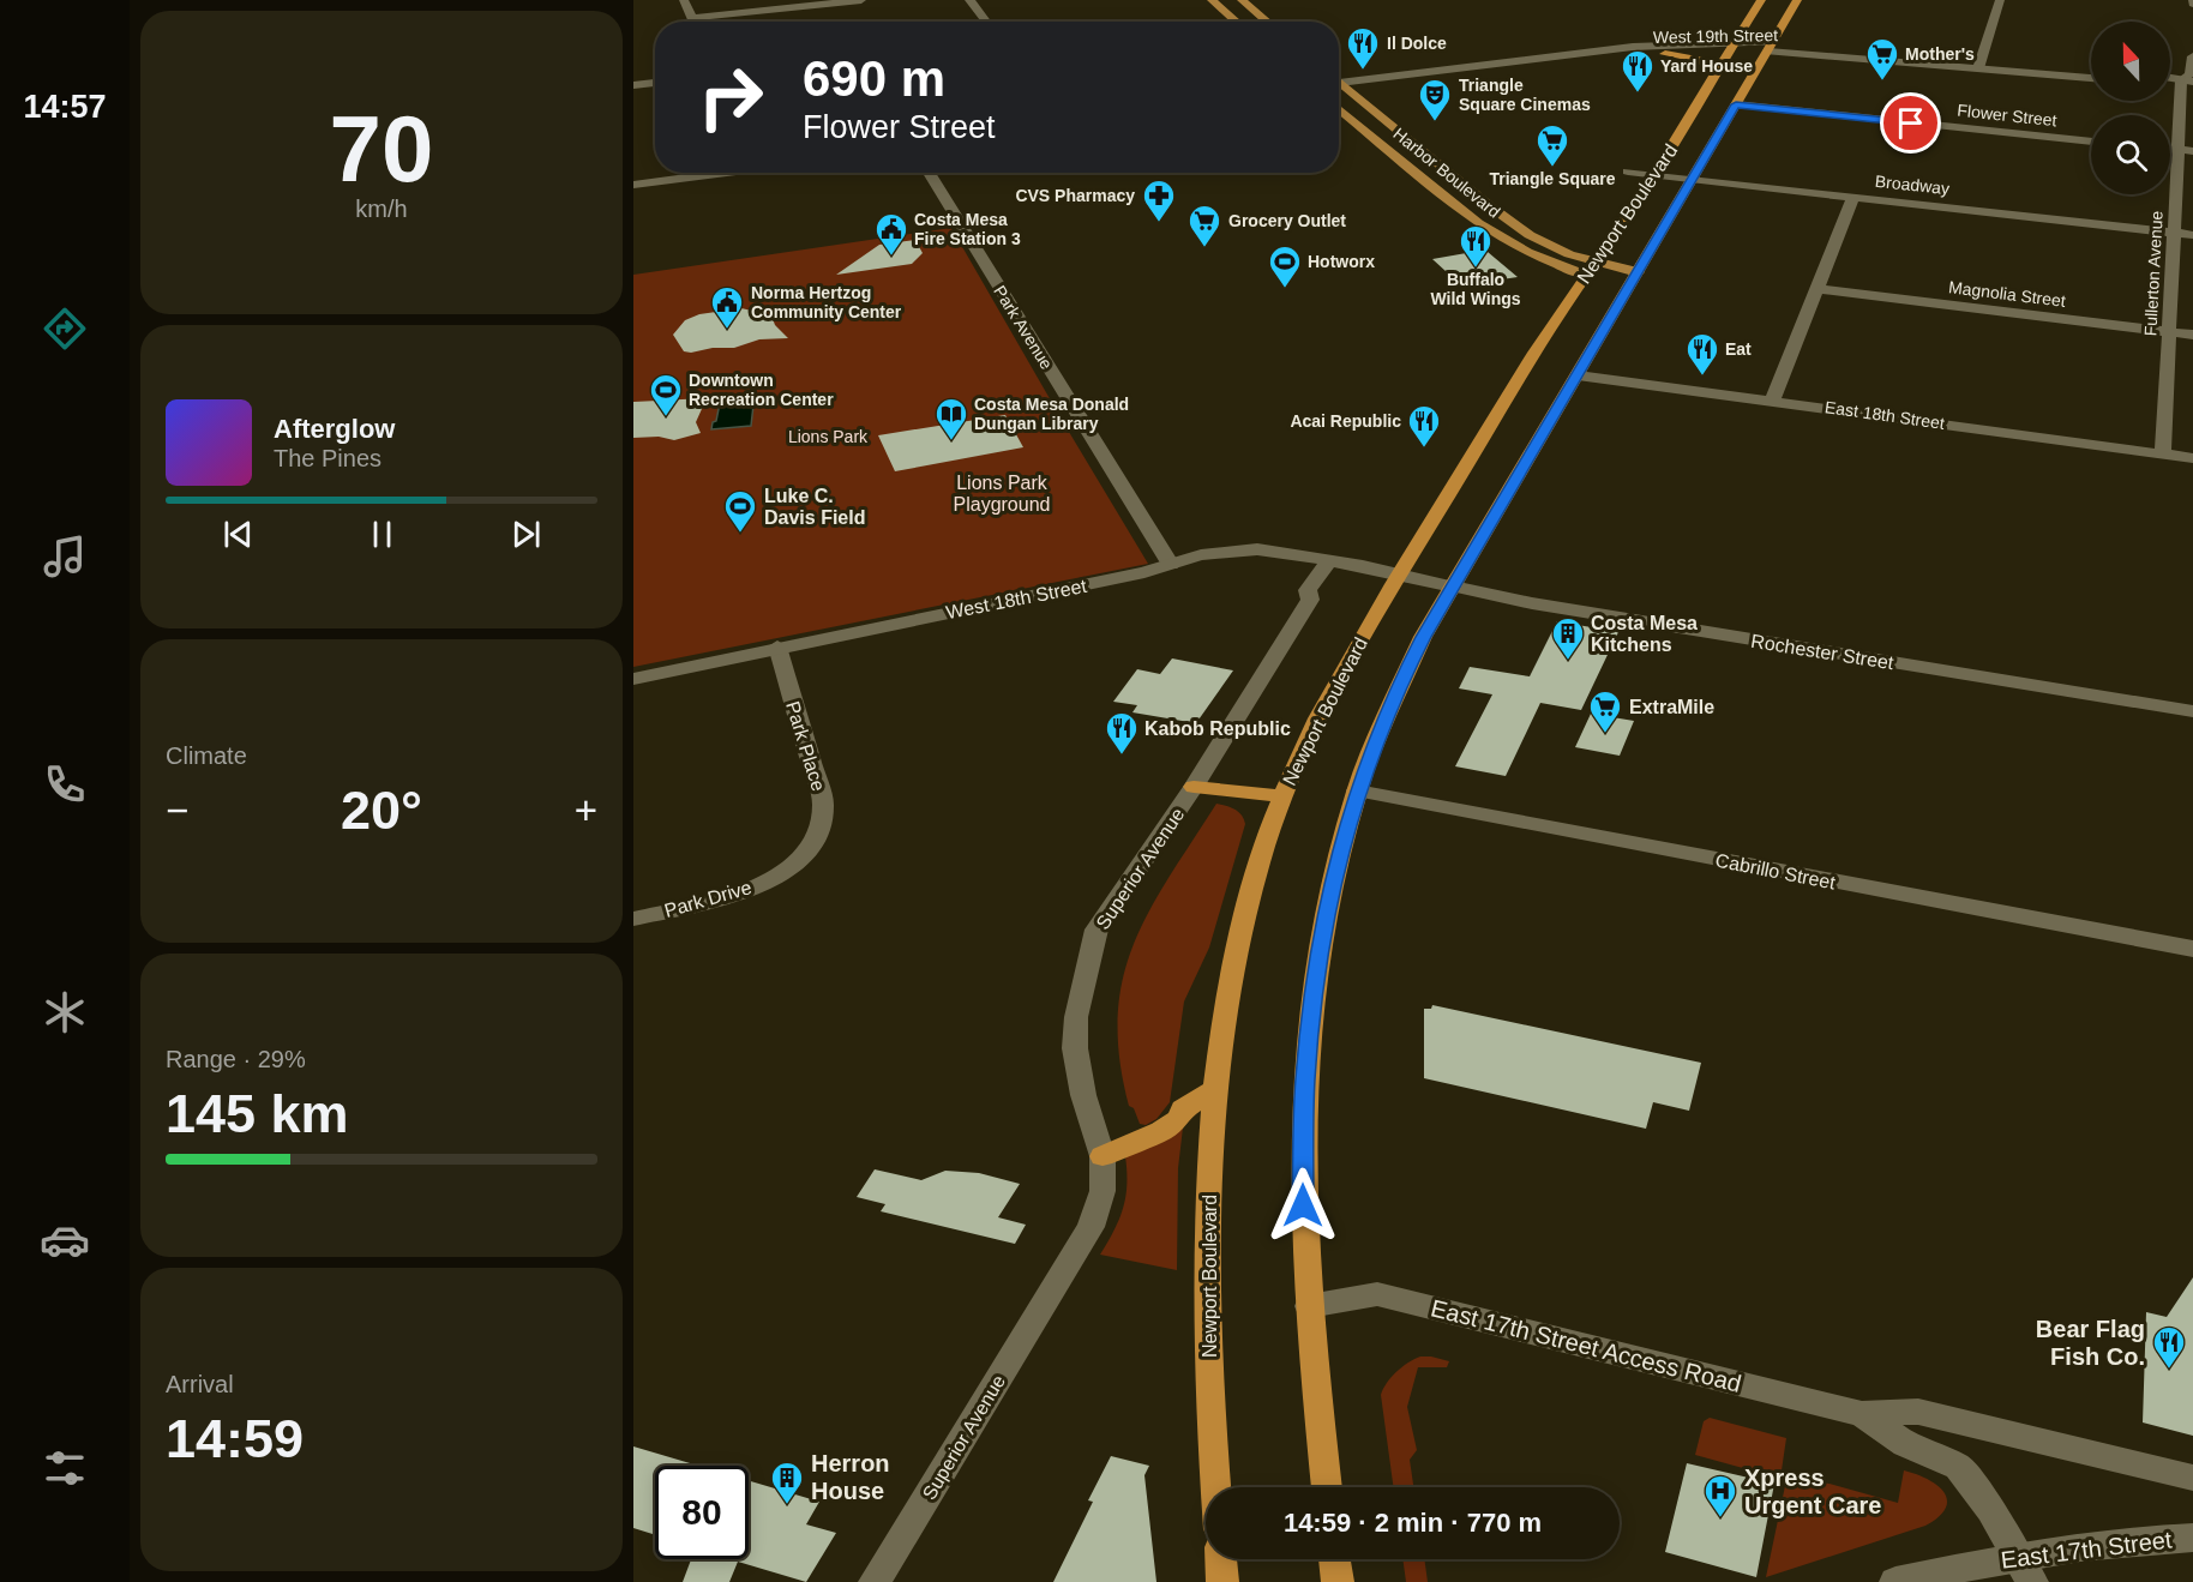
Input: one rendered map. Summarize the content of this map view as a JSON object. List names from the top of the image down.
{
  "streets": {
    "highway": ["Newport Boulevard"],
    "main road": ["Harbor Boulevard"],
    "street": [
      "West 19th Street",
      "Flower Street",
      "Broadway",
      "Fullerton Avenue",
      "Magnolia Street",
      "Park Avenue",
      "East 18th Street",
      "West 18th Street",
      "Rochester Street",
      "Park Place",
      "Superior Avenue",
      "Cabrillo Street",
      "Park Drive",
      "East 17th Street Access Road",
      "East 17th Street"
    ]
  },
  "crossings": [
    ["West 19th Street", "Harbor Boulevard"],
    ["West 19th Street", "Newport Boulevard"],
    ["Flower Street", "Newport Boulevard"],
    ["Harbor Boulevard", "Newport Boulevard"],
    ["Broadway", "Newport Boulevard"],
    ["Broadway", "Fullerton Avenue"],
    ["Newport Boulevard", "East 18th Street"],
    ["Newport Boulevard", "West 18th Street"],
    ["Newport Boulevard", "Rochester Street"],
    ["Newport Boulevard", "Cabrillo Street"],
    ["Newport Boulevard", "East 17th Street Access Road"],
    ["Fullerton Avenue", "Magnolia Street"],
    ["Fullerton Avenue", "East 18th Street"],
    ["Park Avenue", "West 18th Street"],
    ["West 18th Street", "Rochester Street"],
    ["West 18th Street", "Park Place"],
    ["West 18th Street", "Superior Avenue"],
    ["Park Place", "Park Drive"],
    ["East 17th Street Access Road", "East 17th Street"]
  ],
  "parks": ["Lions Park", "Lions Park Playground"],
  "places": {
    "restaurant": [
      "Il Dolce",
      "Yard House",
      "Buffalo Wild Wings",
      "Eat",
      "Acai Republic",
      "Kabob Republic",
      "Bear Flag Fish Co."
    ],
    "supermarket": [
      "Mother's",
      "Triangle Square",
      "Grocery Outlet",
      "ExtraMile"
    ],
    "theatre": ["Triangle Square Cinemas"],
    "pharmacy": ["CVS Pharmacy"],
    "public building": ["Costa Mesa Fire Station 3", "Norma Hertzog Community Center"],
    "sports": ["Hotworx", "Downtown Recreation Center", "Luke C. Davis Field"],
    "library": ["Costa Mesa Donald Dungan Library"],
    "building": ["Costa Mesa Kitchens", "Herron House"],
    "hospital": ["Xpress Urgent Care"]
  },
  "north": "top",
  "page": {
    "tabs": "14:57",
    "tile": [
      ["70", "km/h"],
      "Climate",
      ["Range · 29%", "145 km"],
      ["Arrival", "14:59"]
    ],
    "turn": ["690 m", "Flower Street"],
    "song": ["Afterglow", "The Pines"],
    "heat": ["−", "20°", "+"],
    "limit": "80",
    "trip": "14:59 · 2 min · 770 m"
  }
}
